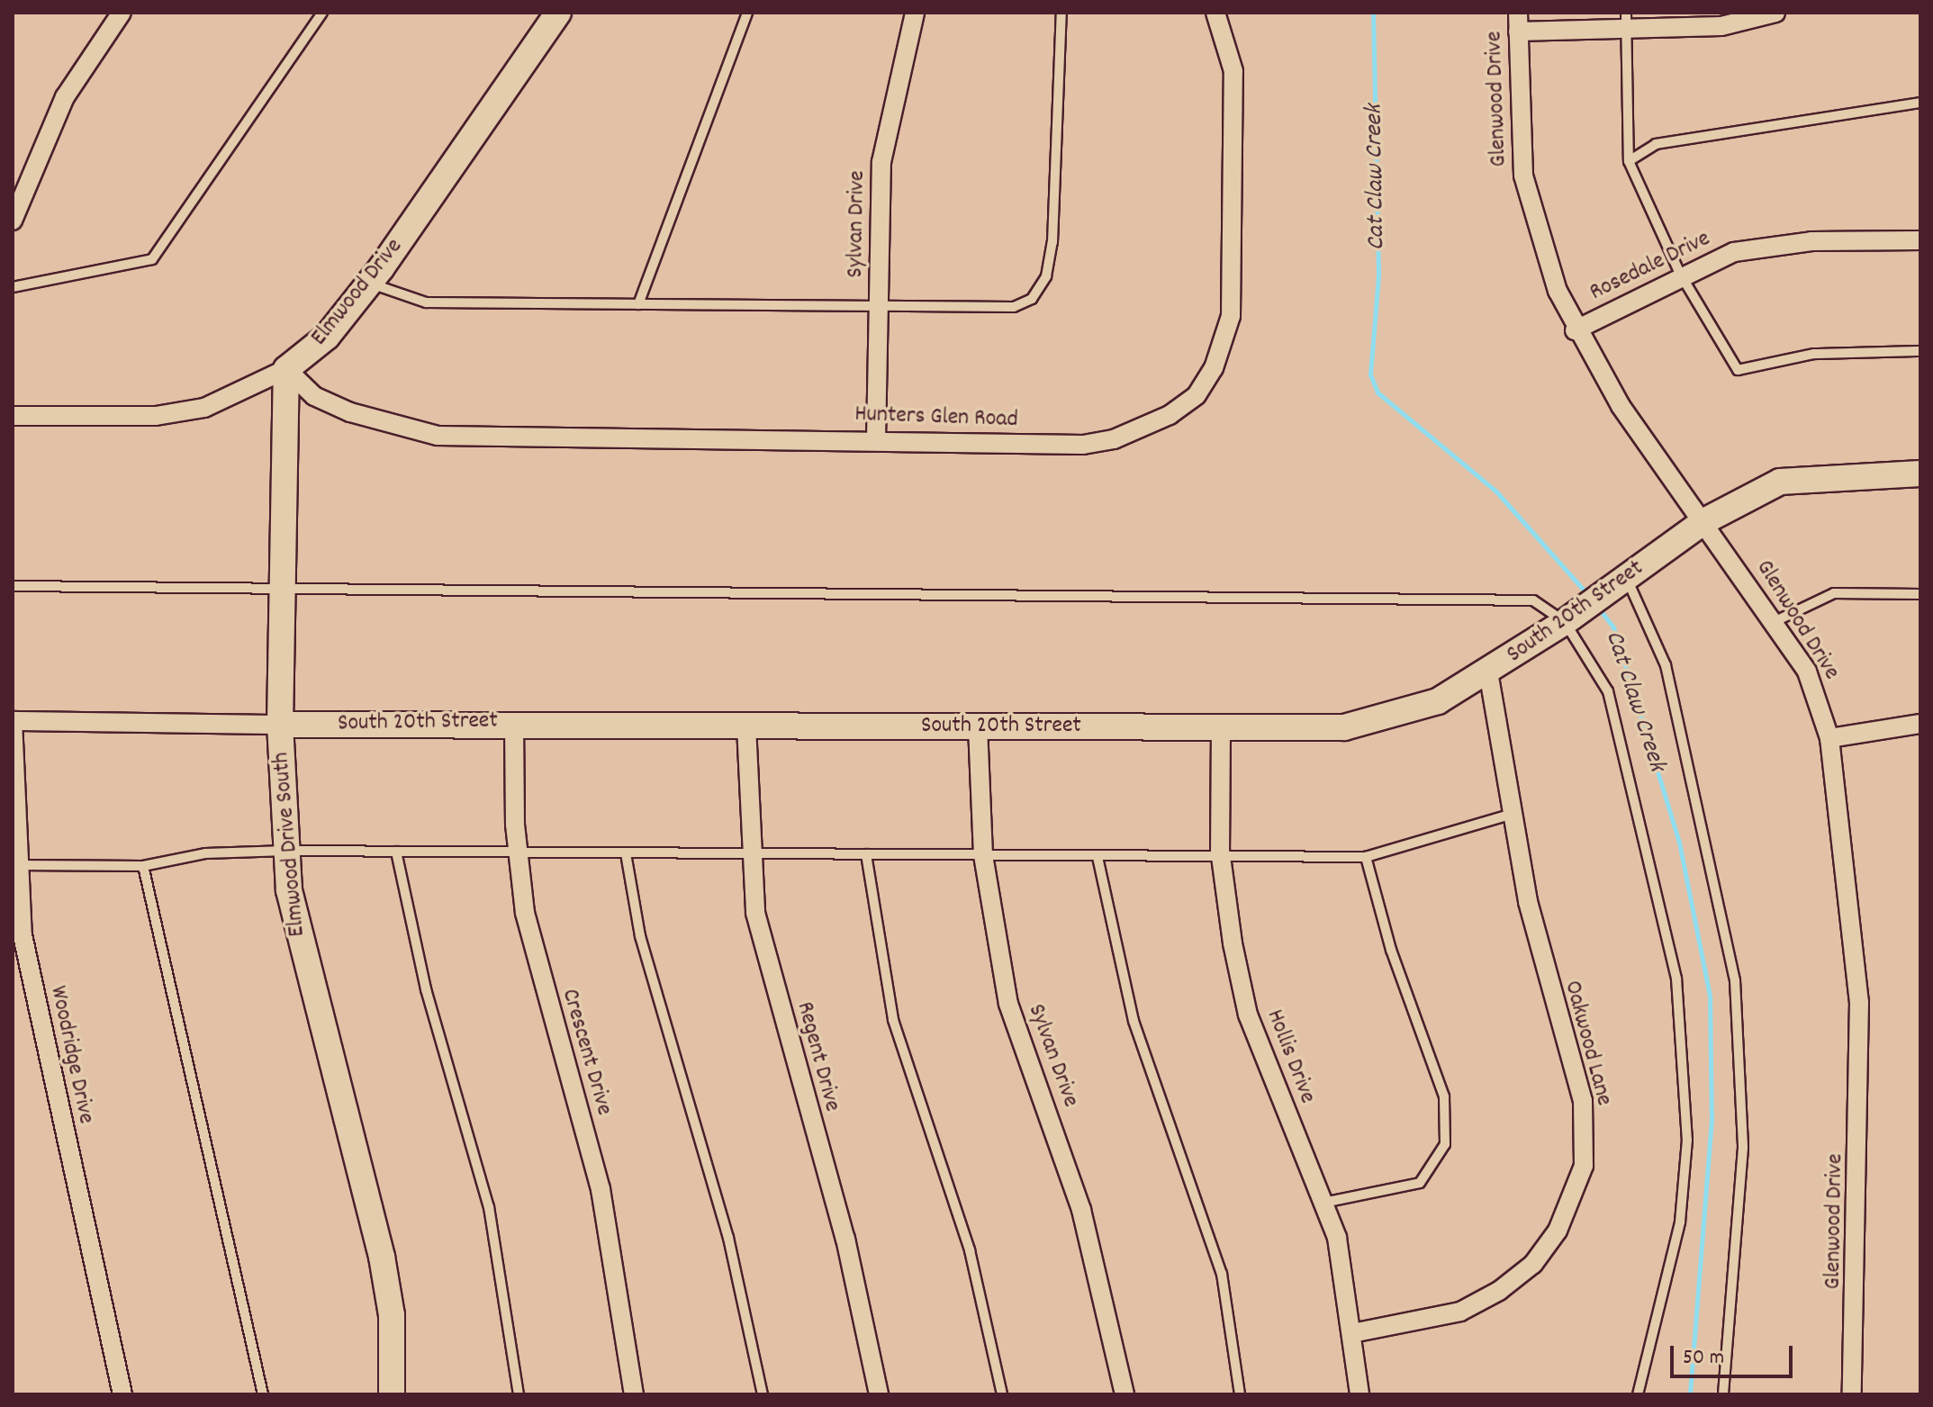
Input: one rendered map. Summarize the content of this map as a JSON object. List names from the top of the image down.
{
  "streets": {
    "street": [
      "Glenwood Drive",
      "Sylvan Drive",
      "Rosedale Drive",
      "Elmwood Drive",
      "Hunters Glen Road",
      "South 20th Street",
      "Elmwood Drive South",
      "Oakwood Lane",
      "Crescent Drive",
      "Woodridge Drive",
      "Regent Drive",
      "Hollis Drive"
    ]
  },
  "crossings": [
    ["Glenwood Drive", "Rosedale Drive"],
    ["Glenwood Drive", "South 20th Street"],
    ["Sylvan Drive", "Hunters Glen Road"],
    ["Sylvan Drive", "South 20th Street"],
    ["Elmwood Drive", "Hunters Glen Road"],
    ["Elmwood Drive", "Elmwood Drive South"],
    ["Hunters Glen Road", "Elmwood Drive South"],
    ["South 20th Street", "Elmwood Drive South"],
    ["South 20th Street", "Oakwood Lane"],
    ["South 20th Street", "Crescent Drive"],
    ["South 20th Street", "Woodridge Drive"],
    ["South 20th Street", "Regent Drive"],
    ["South 20th Street", "Hollis Drive"],
    ["Oakwood Lane", "Hollis Drive"]
  ],
  "water": ["Cat Claw Creek"],
  "scale_bar": "50 m"
}
